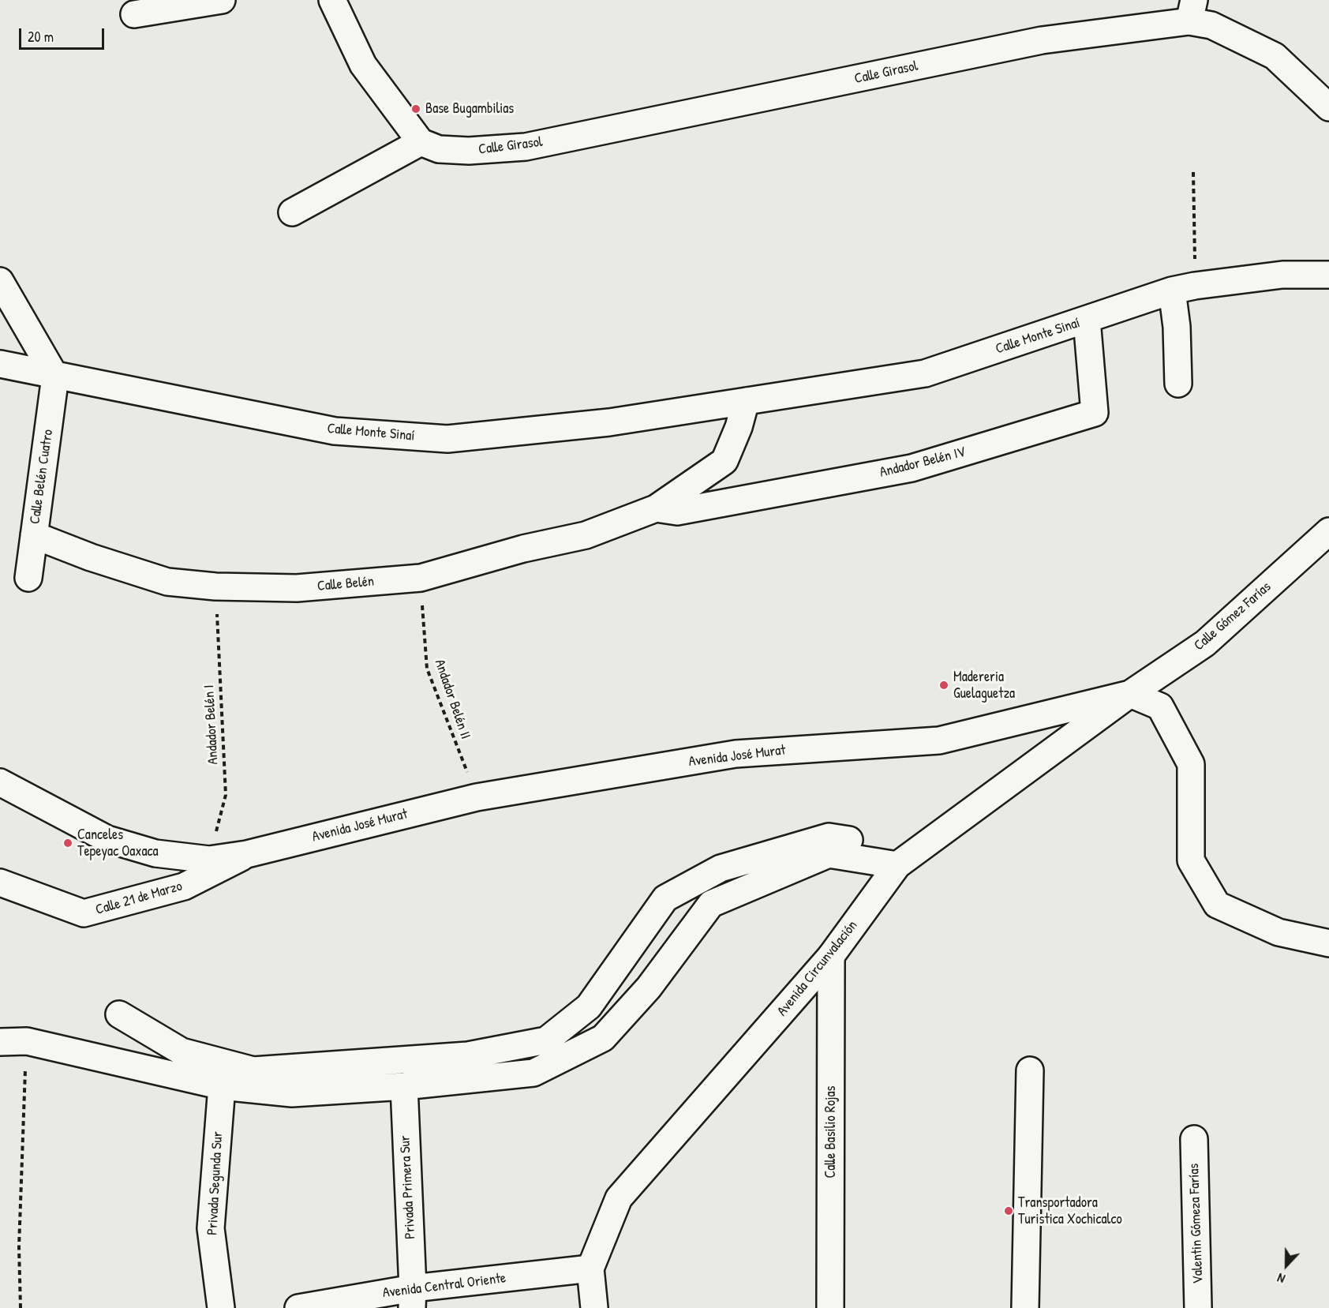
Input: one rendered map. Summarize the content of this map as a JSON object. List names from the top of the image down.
{
  "streets": {
    "street": [
      "Calle Girasol",
      "Calle Monte Sinaí",
      "Andador Belén IV",
      "Calle Belén Cuatro",
      "Calle Belén",
      "Calle Gómez Farías",
      "Avenida José Murat",
      "Calle 21 de Marzo",
      "Avenida Circunvalación",
      "Calle Basilio Rojas",
      "Privada Segunda Sur",
      "Privada Primera Sur",
      "Valentin Gómeza Farías",
      "Avenida Central Oriente"
    ],
    "path": ["Andador Belén II", "Andador Belén I"]
  },
  "crossings": [
    ["Calle Monte Sinaí", "Andador Belén IV"],
    ["Calle Monte Sinaí", "Calle Belén Cuatro"],
    ["Andador Belén IV", "Calle Belén"],
    ["Calle Belén Cuatro", "Calle Belén"],
    ["Calle Belén", "Andador Belén II"],
    ["Calle Belén", "Andador Belén I"],
    ["Calle Gómez Farías", "Avenida José Murat"],
    ["Calle Gómez Farías", "Avenida Circunvalación"],
    ["Andador Belén II", "Avenida José Murat"],
    ["Andador Belén I", "Avenida José Murat"],
    ["Avenida José Murat", "Calle 21 de Marzo"],
    ["Avenida José Murat", "Avenida Circunvalación"],
    ["Avenida Circunvalación", "Calle Basilio Rojas"],
    ["Avenida Circunvalación", "Avenida Central Oriente"],
    ["Privada Primera Sur", "Avenida Central Oriente"]
  ],
  "places": [
    "Base Bugambilias",
    "Madereria Guelaguetza",
    "Canceles Tepeyac Oaxaca",
    "Transportadora Turistica Xochicalco"
  ],
  "scale_bar": "20 m",
  "north": "bottom"
}
